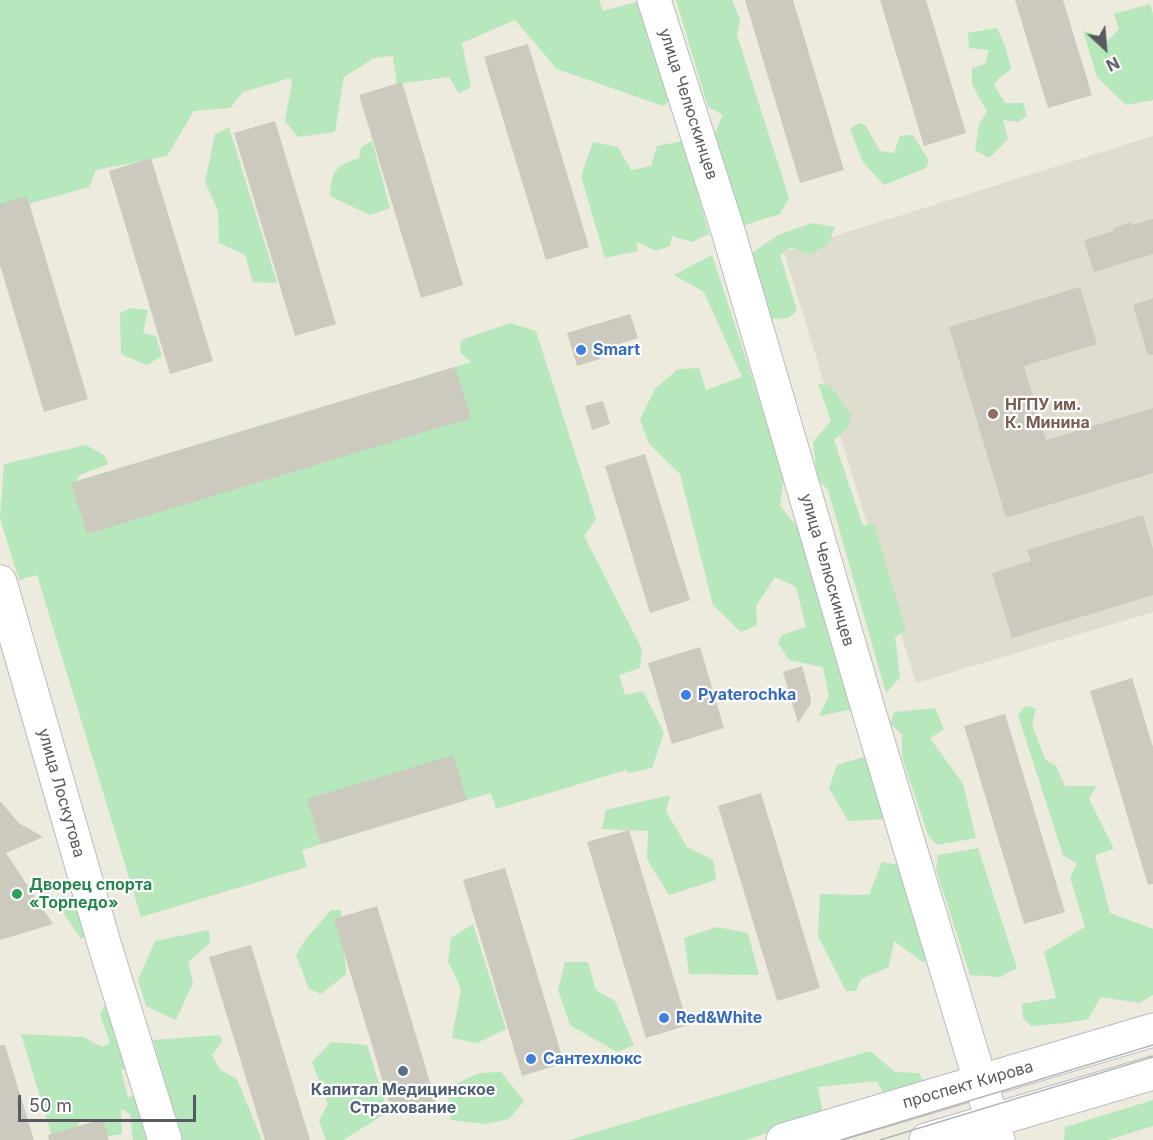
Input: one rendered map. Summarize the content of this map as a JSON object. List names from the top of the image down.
{
  "streets": {
    "street": ["улица Челюскинцев", "улица Лоскутова", "проспект Кирова"]
  },
  "crossings": [
    ["улица Челюскинцев", "проспект Кирова"]
  ],
  "places": [
    "Smart",
    "НГПУ им. К. Минина",
    "Pyaterochka",
    "Дворец спорта «Торпедо»",
    "Red&White",
    "Сантехлюкс",
    "Капитал Медицинское Страхование"
  ],
  "scale_bar": "50 m",
  "north": "bottom right"
}
